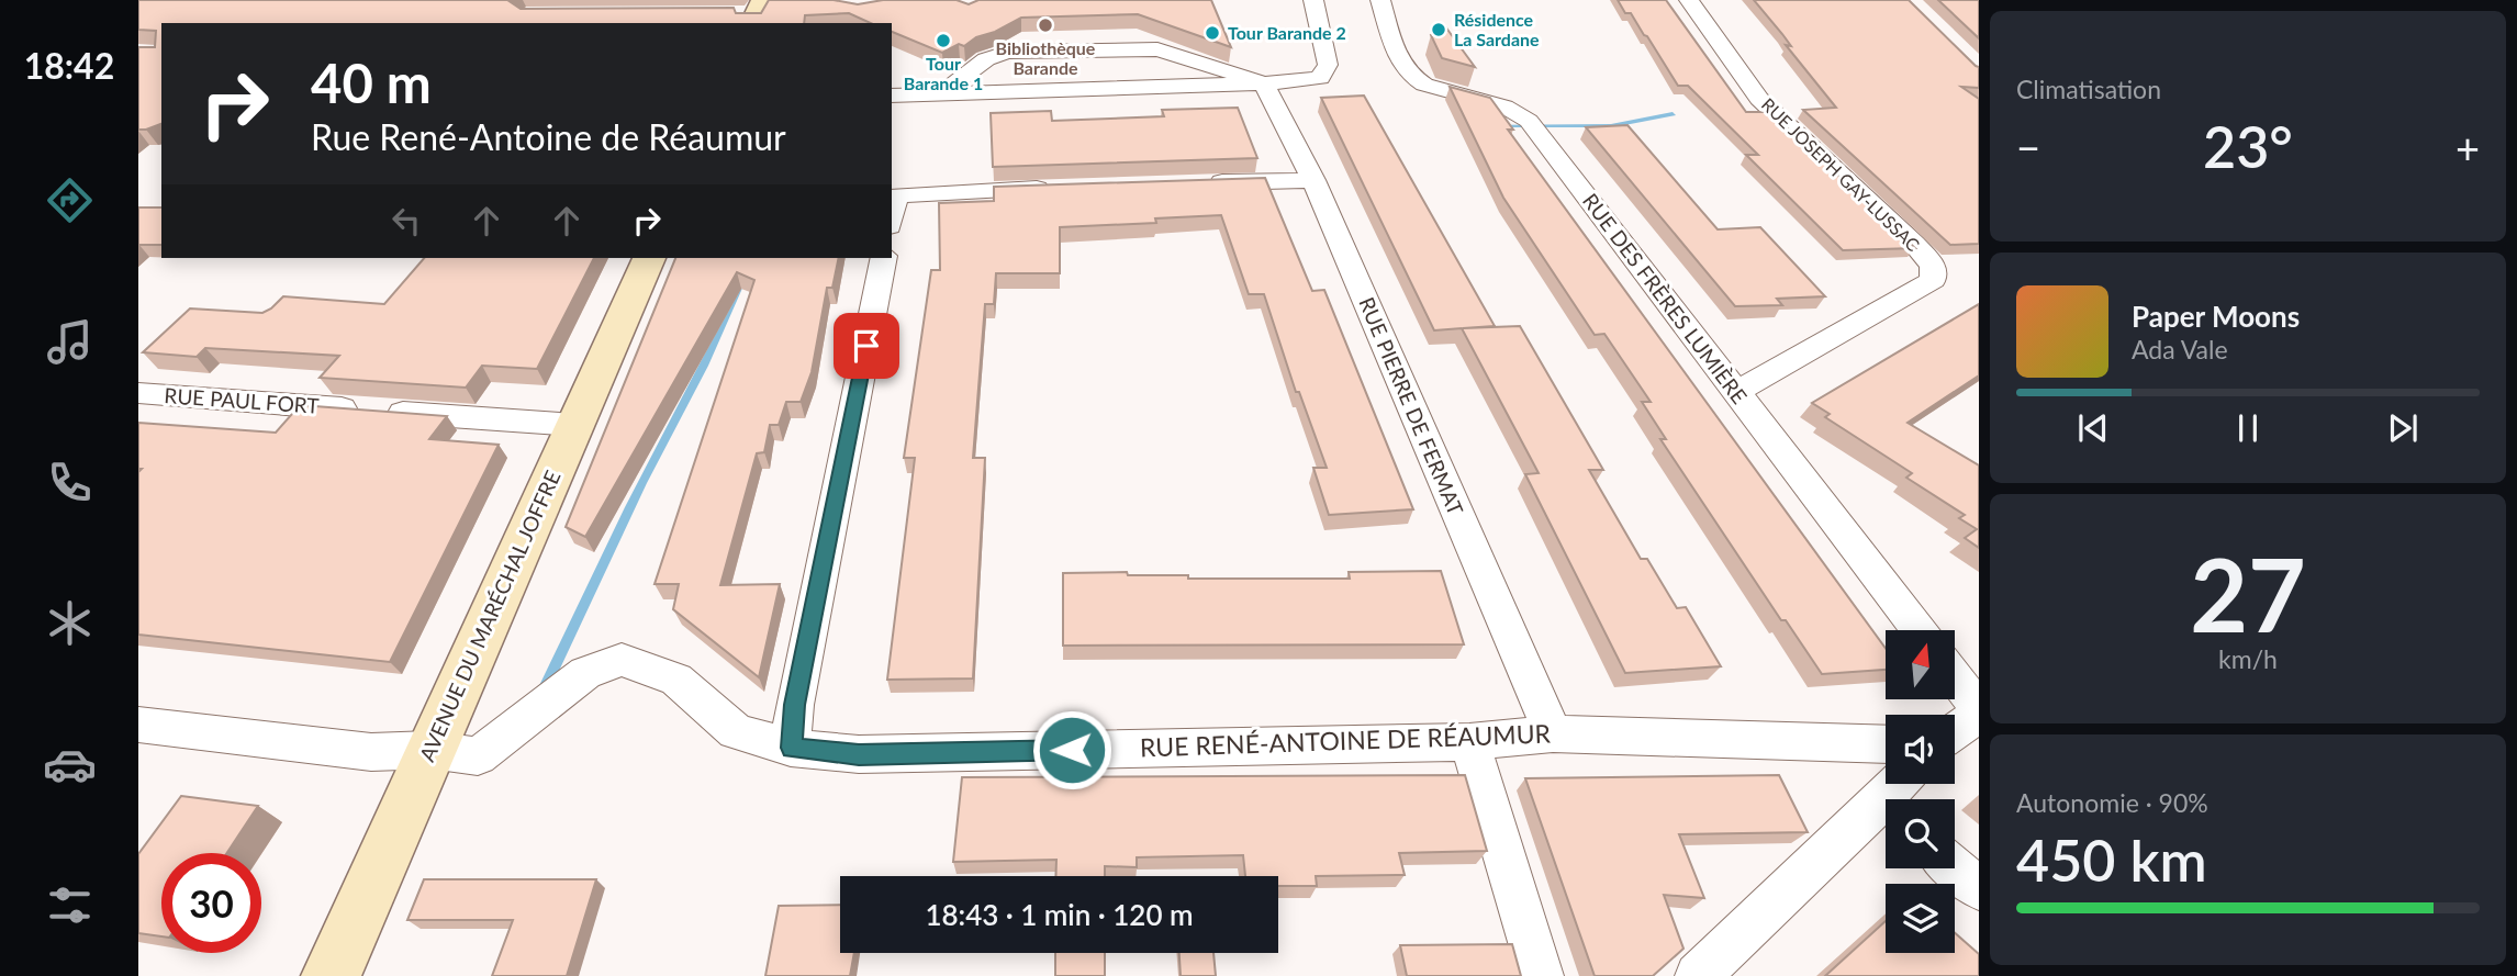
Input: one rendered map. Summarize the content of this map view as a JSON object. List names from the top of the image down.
{
  "streets": {
    "main road": ["AVENUE DU MARÉCHAL JOFFRE"],
    "street": [
      "RUE JOSEPH GAY-LUSSAC",
      "RUE DES FRÈRES LUMIÈRE",
      "RUE PAUL FORT",
      "RUE PIERRE DE FERMAT",
      "RUE RENÉ-ANTOINE DE RÉAUMUR"
    ]
  },
  "crossings": [
    ["RUE JOSEPH GAY-LUSSAC", "RUE DES FRÈRES LUMIÈRE"],
    ["RUE PAUL FORT", "AVENUE DU MARÉCHAL JOFFRE"],
    ["RUE PIERRE DE FERMAT", "RUE RENÉ-ANTOINE DE RÉAUMUR"],
    ["AVENUE DU MARÉCHAL JOFFRE", "RUE RENÉ-ANTOINE DE RÉAUMUR"]
  ],
  "places": [
    "Bibliothèque Barande",
    "Résidence La Sardane",
    "Tour Barande 2",
    "Tour Barande 1"
  ],
  "north": "top",
  "page": {
    "tabs": "18:42",
    "tile": [
      "Climatisation",
      ["27", "km/h"],
      ["Autonomie · 90%", "450 km"]
    ],
    "turn": ["40 m", "Rue René-Antoine de Réaumur"],
    "heat": ["−", "23°", "+"],
    "song": ["Paper Moons", "Ada Vale"],
    "limit": "30",
    "trip": "18:43 · 1 min · 120 m"
  }
}
